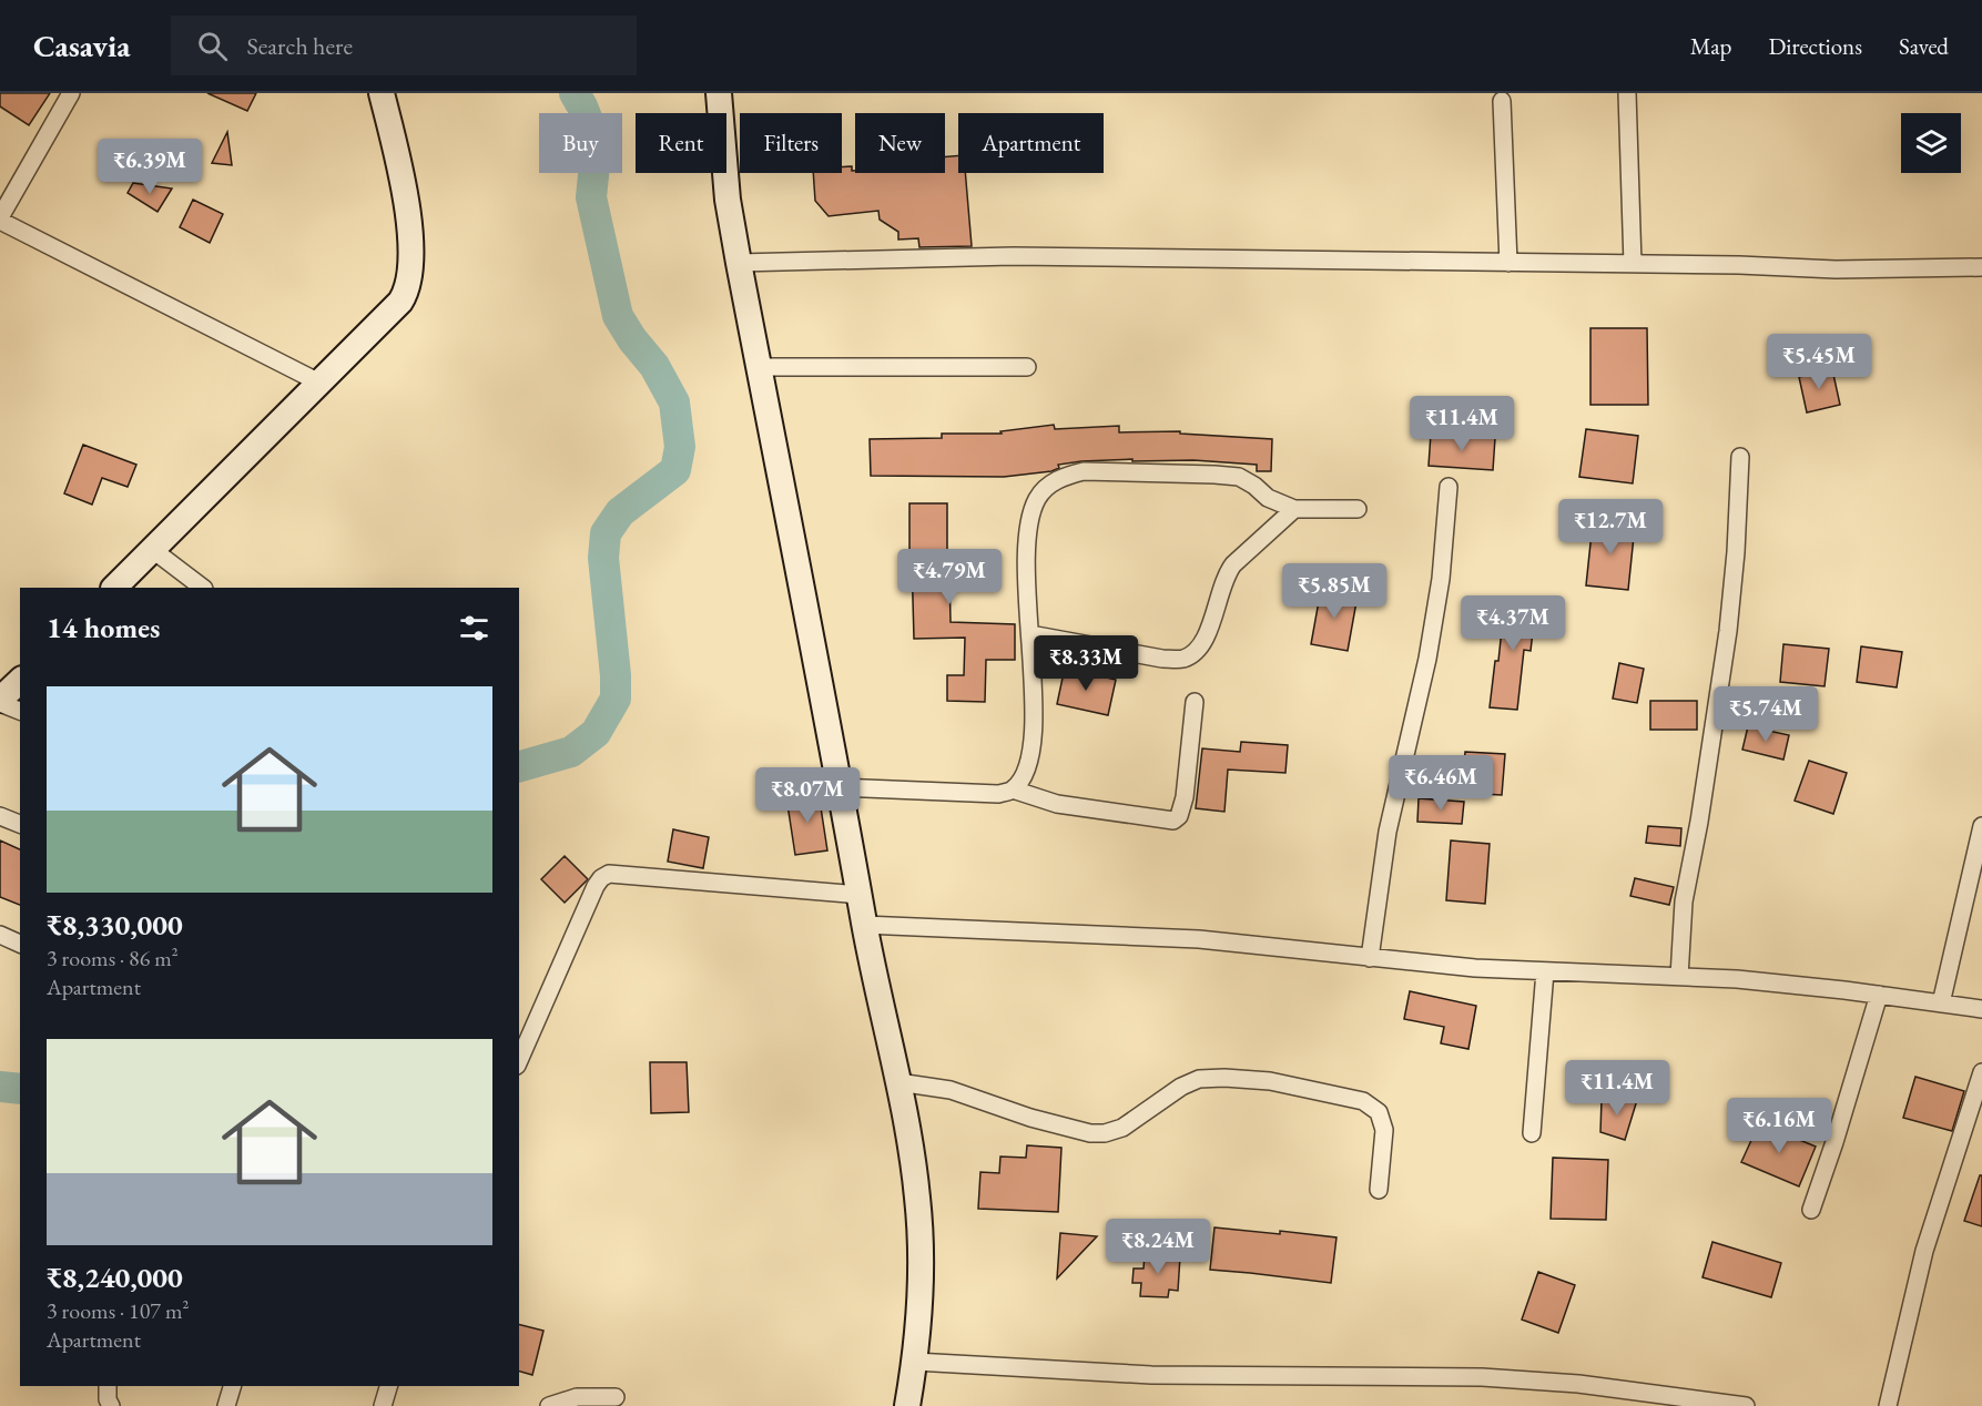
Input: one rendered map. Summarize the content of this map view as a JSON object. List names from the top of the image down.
{
  "page": {
    "header": "Casavia",
    "search": "Search here",
    "nav": ["Map", "Directions", "Saved"],
    "chip": [
      "Buy",
      "Rent",
      "Filters",
      "New",
      "Apartment"
    ],
    "price": [
      "₹6.39M",
      "₹5.45M",
      "₹11.4M",
      "₹12.7M",
      "₹4.79M",
      "₹5.85M",
      "₹4.37M",
      "₹8.33M",
      "₹5.74M",
      "₹6.46M",
      "₹8.07M",
      "₹11.4M",
      "₹6.16M",
      "₹8.24M"
    ],
    "heading": "14 homes",
    "list": [
      {
        "name": "₹8,330,000",
        "note": "3 rooms · 86 m² · Apartment"
      },
      {
        "name": "₹8,240,000",
        "note": "3 rooms · 107 m² · Apartment"
      }
    ]
  }
}
